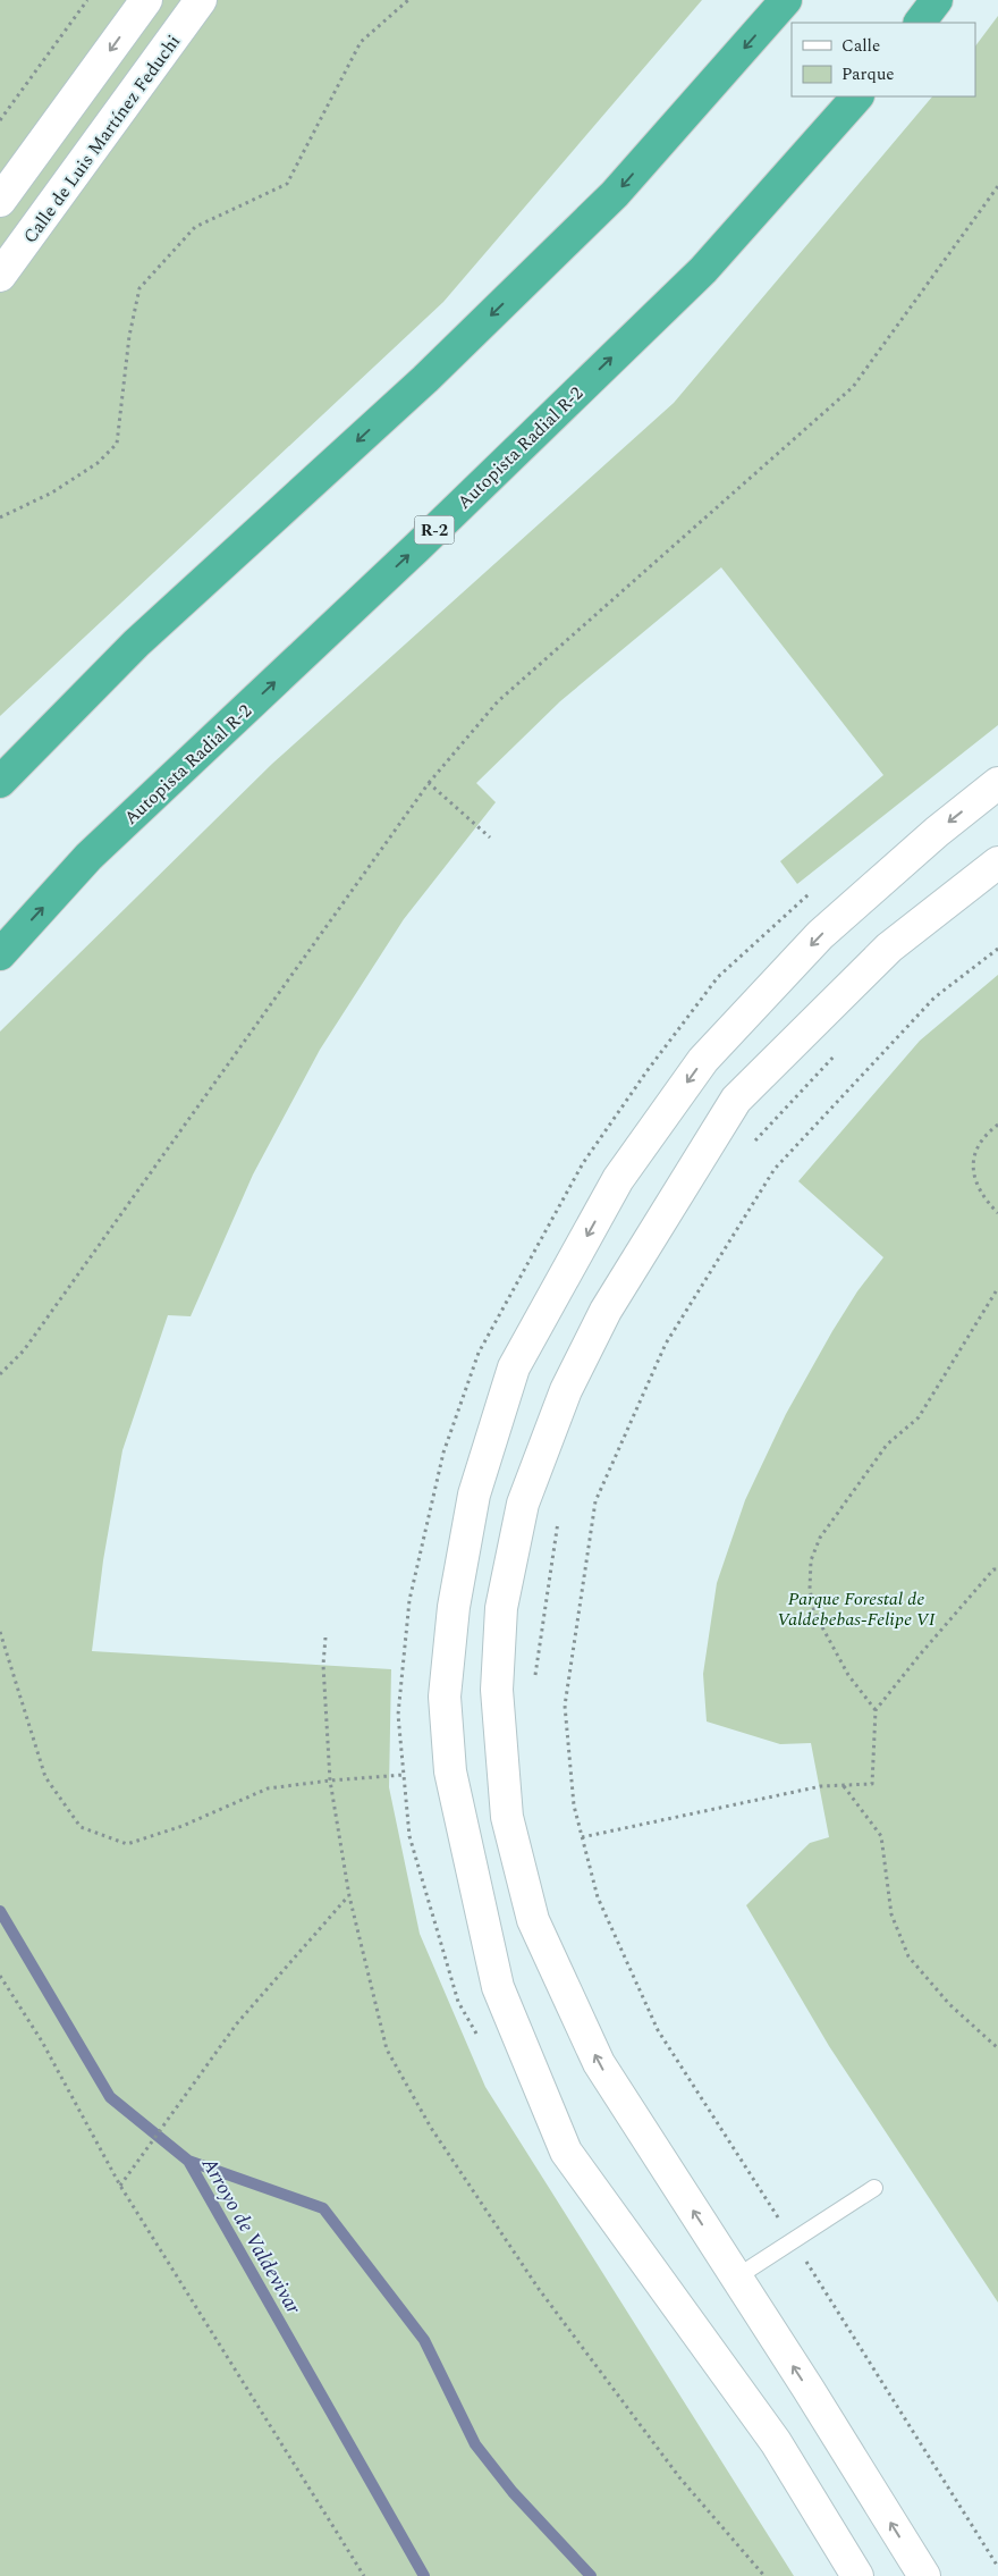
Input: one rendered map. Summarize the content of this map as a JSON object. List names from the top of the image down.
{
  "streets": {
    "highway": ["Autopista Radial R-2", "R-2"],
    "street": ["Calle de Luis Martínez Feduchi"]
  },
  "water": ["Arroyo de Valdevivar"],
  "parks": ["Parque Forestal de Valdebebas-Felipe VI"],
  "legend": ["Calle", "Parque"]
}
